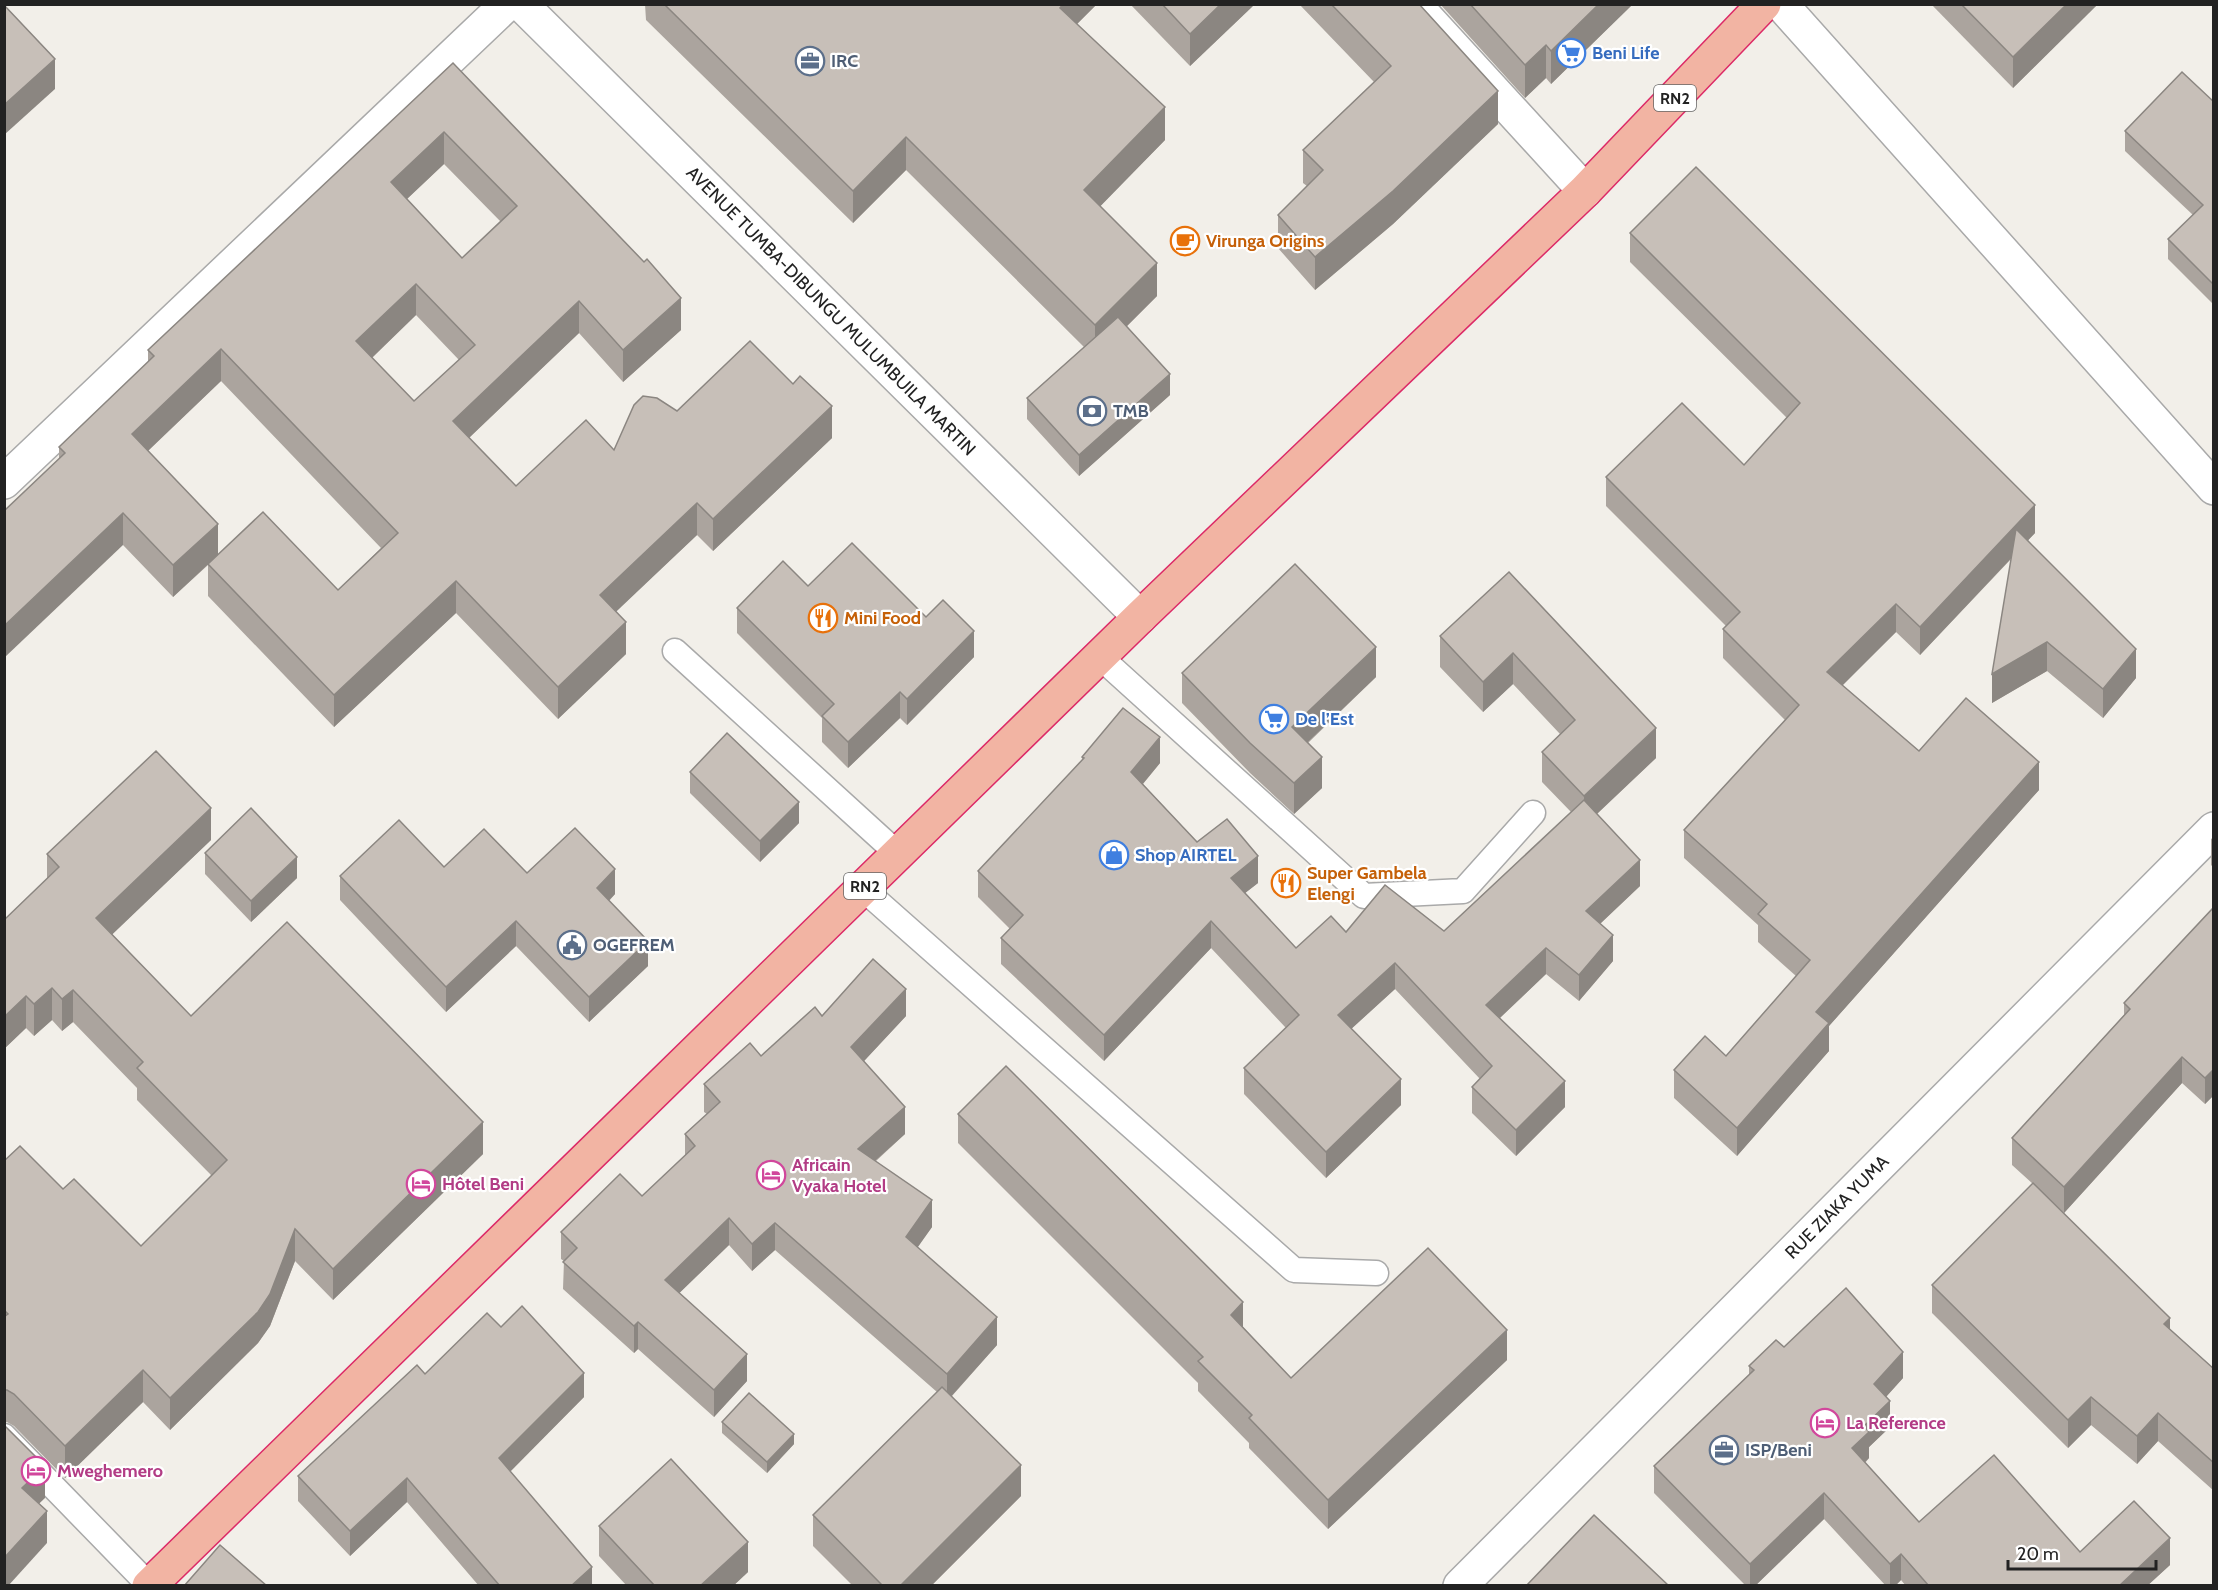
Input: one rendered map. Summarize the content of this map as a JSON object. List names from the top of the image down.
{
  "streets": {
    "highway": ["RN2"],
    "street": ["AVENUE TUMBA-DIBUNGU MULUMBUILA MARTIN", "RUE ZIAKA YUMA"]
  },
  "crossings": [
    ["RN2", "AVENUE TUMBA-DIBUNGU MULUMBUILA MARTIN"]
  ],
  "places": {
    "supermarket": ["Beni Life", "De l’Est"],
    "office": ["IRC", "ISP/Beni"],
    "cafe": ["Virunga Origins"],
    "bank": ["TMB"],
    "restaurant": ["Mini Food", "Super Gambela Elengi"],
    "shop": ["Shop AIRTEL"],
    "public building": ["OGEFREM"],
    "hotel": [
      "Africain Vyaka Hotel",
      "Hôtel Beni",
      "La Reference",
      "Mweghemero"
    ]
  },
  "scale_bar": "20 m"
}
